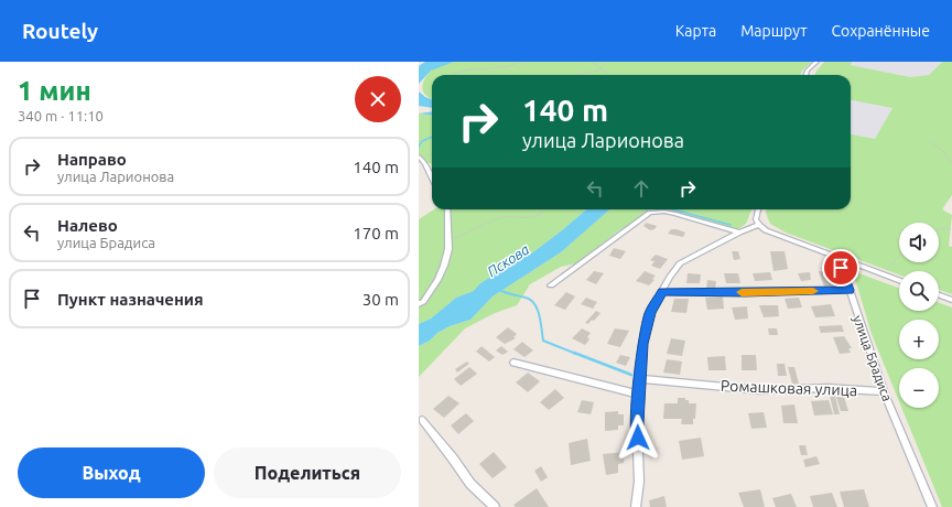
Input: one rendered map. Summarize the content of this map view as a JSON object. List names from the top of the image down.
{
  "streets": {
    "street": ["улица Брадиса", "Ромашковая улица"]
  },
  "crossings": [
    ["улица Брадиса", "Ромашковая улица"]
  ],
  "water": ["Пскова"],
  "page": {
    "header": "Routely",
    "nav": ["Карта", "Маршрут", "Сохранённые"],
    "heading": ["1 мин", "340 m · 11:10"],
    "turn": ["140 m", "улица Ларионова"],
    "list": [
      {
        "name": "Направо",
        "note": "улица Ларионова",
        "value": "140 m"
      },
      {
        "name": "Налево",
        "note": "улица Брадиса",
        "value": "170 m"
      },
      {
        "name": "Пункт назначения",
        "value": "30 m"
      }
    ],
    "map_buttons": ["+", "−"],
    "buttons": ["Выход", "Поделиться"]
  }
}
